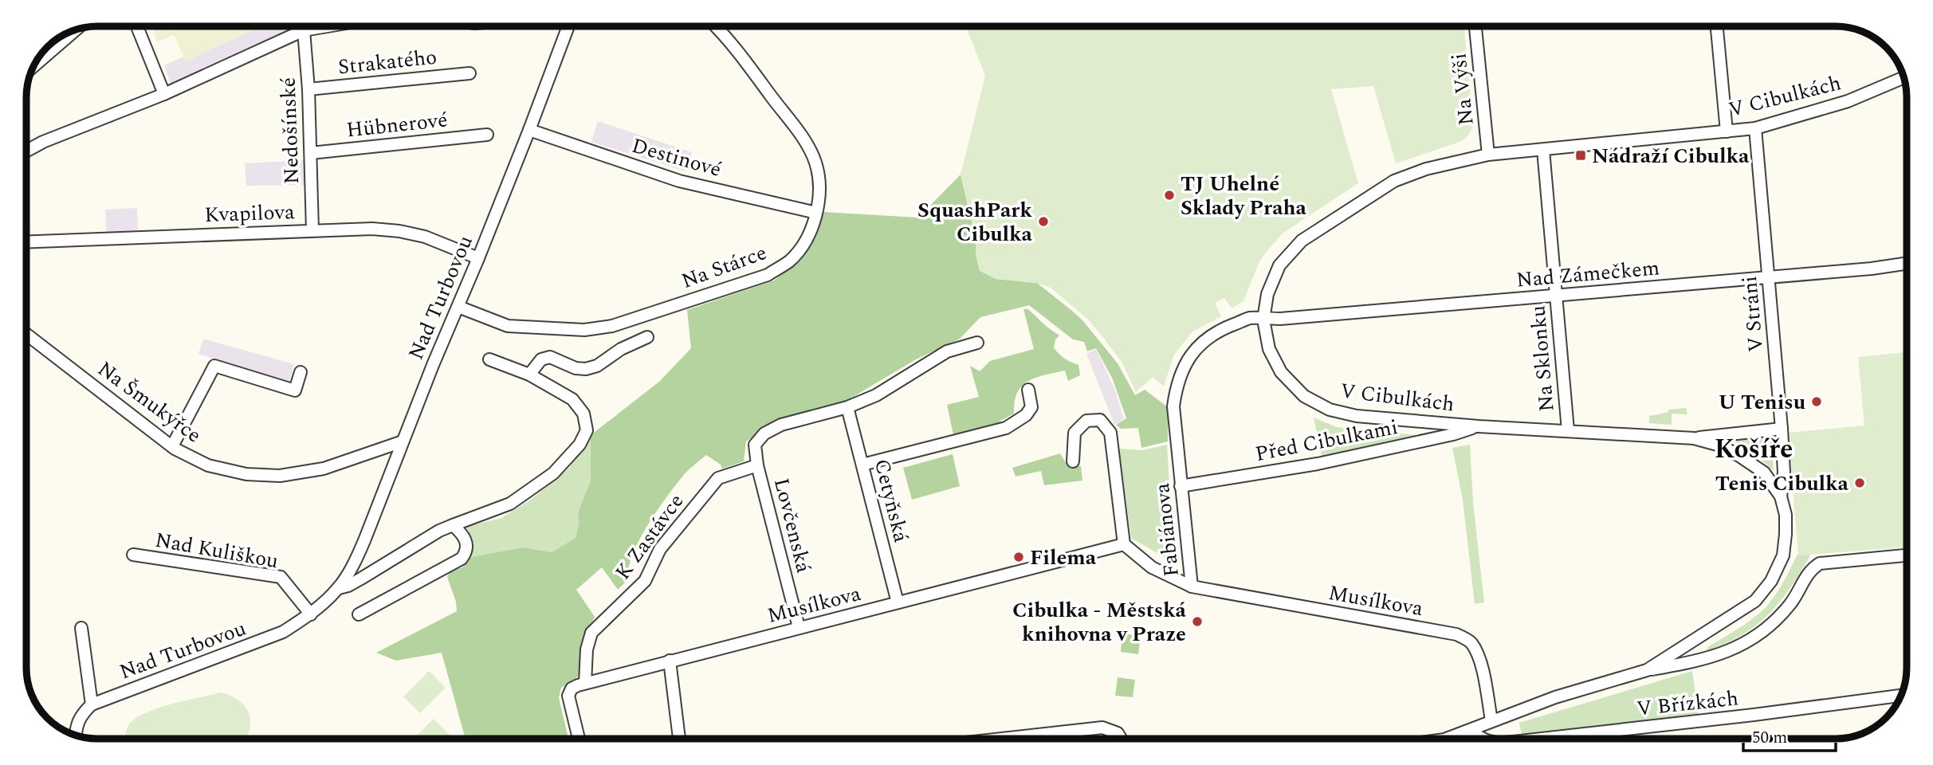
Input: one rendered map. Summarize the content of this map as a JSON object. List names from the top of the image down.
{
  "streets": {
    "street": [
      "Strakatého",
      "Na Výši",
      "V Cibulkách",
      "Hübnerové",
      "Nedošínské",
      "Destinové",
      "Kvapilova",
      "Na Stárce",
      "Nad Zámečkem",
      "Nad Turbovou",
      "V Stráni",
      "Na Sklonku",
      "Na Šmukýřce",
      "Před Cibulkami",
      "Cetyňská",
      "Lovčenská",
      "Fabiánova",
      "K Zastávce",
      "Nad Kuliškou",
      "Musílkova",
      "V Břízkách"
    ]
  },
  "crossings": [
    ["Strakatého", "Nedošínské"],
    ["Na Výši", "V Cibulkách"],
    ["V Cibulkách", "Nad Zámečkem"],
    ["V Cibulkách", "V Stráni"],
    ["V Cibulkách", "Na Sklonku"],
    ["V Cibulkách", "Před Cibulkami"],
    ["V Cibulkách", "Fabiánova"],
    ["V Cibulkách", "Musílkova"],
    ["V Cibulkách", "V Břízkách"],
    ["Hübnerové", "Nedošínské"],
    ["Nedošínské", "Kvapilova"],
    ["Destinové", "Na Stárce"],
    ["Destinové", "Nad Turbovou"],
    ["Kvapilova", "Nad Turbovou"],
    ["Na Stárce", "Nad Turbovou"],
    ["Nad Zámečkem", "V Stráni"],
    ["Nad Zámečkem", "Na Sklonku"],
    ["Nad Zámečkem", "Fabiánova"],
    ["Nad Turbovou", "Na Šmukýřce"],
    ["Nad Turbovou", "Nad Kuliškou"],
    ["Před Cibulkami", "Fabiánova"],
    ["Cetyňská", "Musílkova"],
    ["Lovčenská", "K Zastávce"],
    ["Lovčenská", "Musílkova"],
    ["Fabiánova", "Musílkova"],
    ["K Zastávce", "Musílkova"]
  ],
  "districts": ["Košíře"],
  "places": {
    "transit": ["Nádraží Cibulka"],
    "other": [
      "TJ Uhelné Sklady Praha",
      "SquashPark Cibulka",
      "U Tenisu",
      "Tenis Cibulka",
      "Filema",
      "Cibulka - Městská knihovna v Praze"
    ]
  },
  "scale_bar": "50 m"
}
